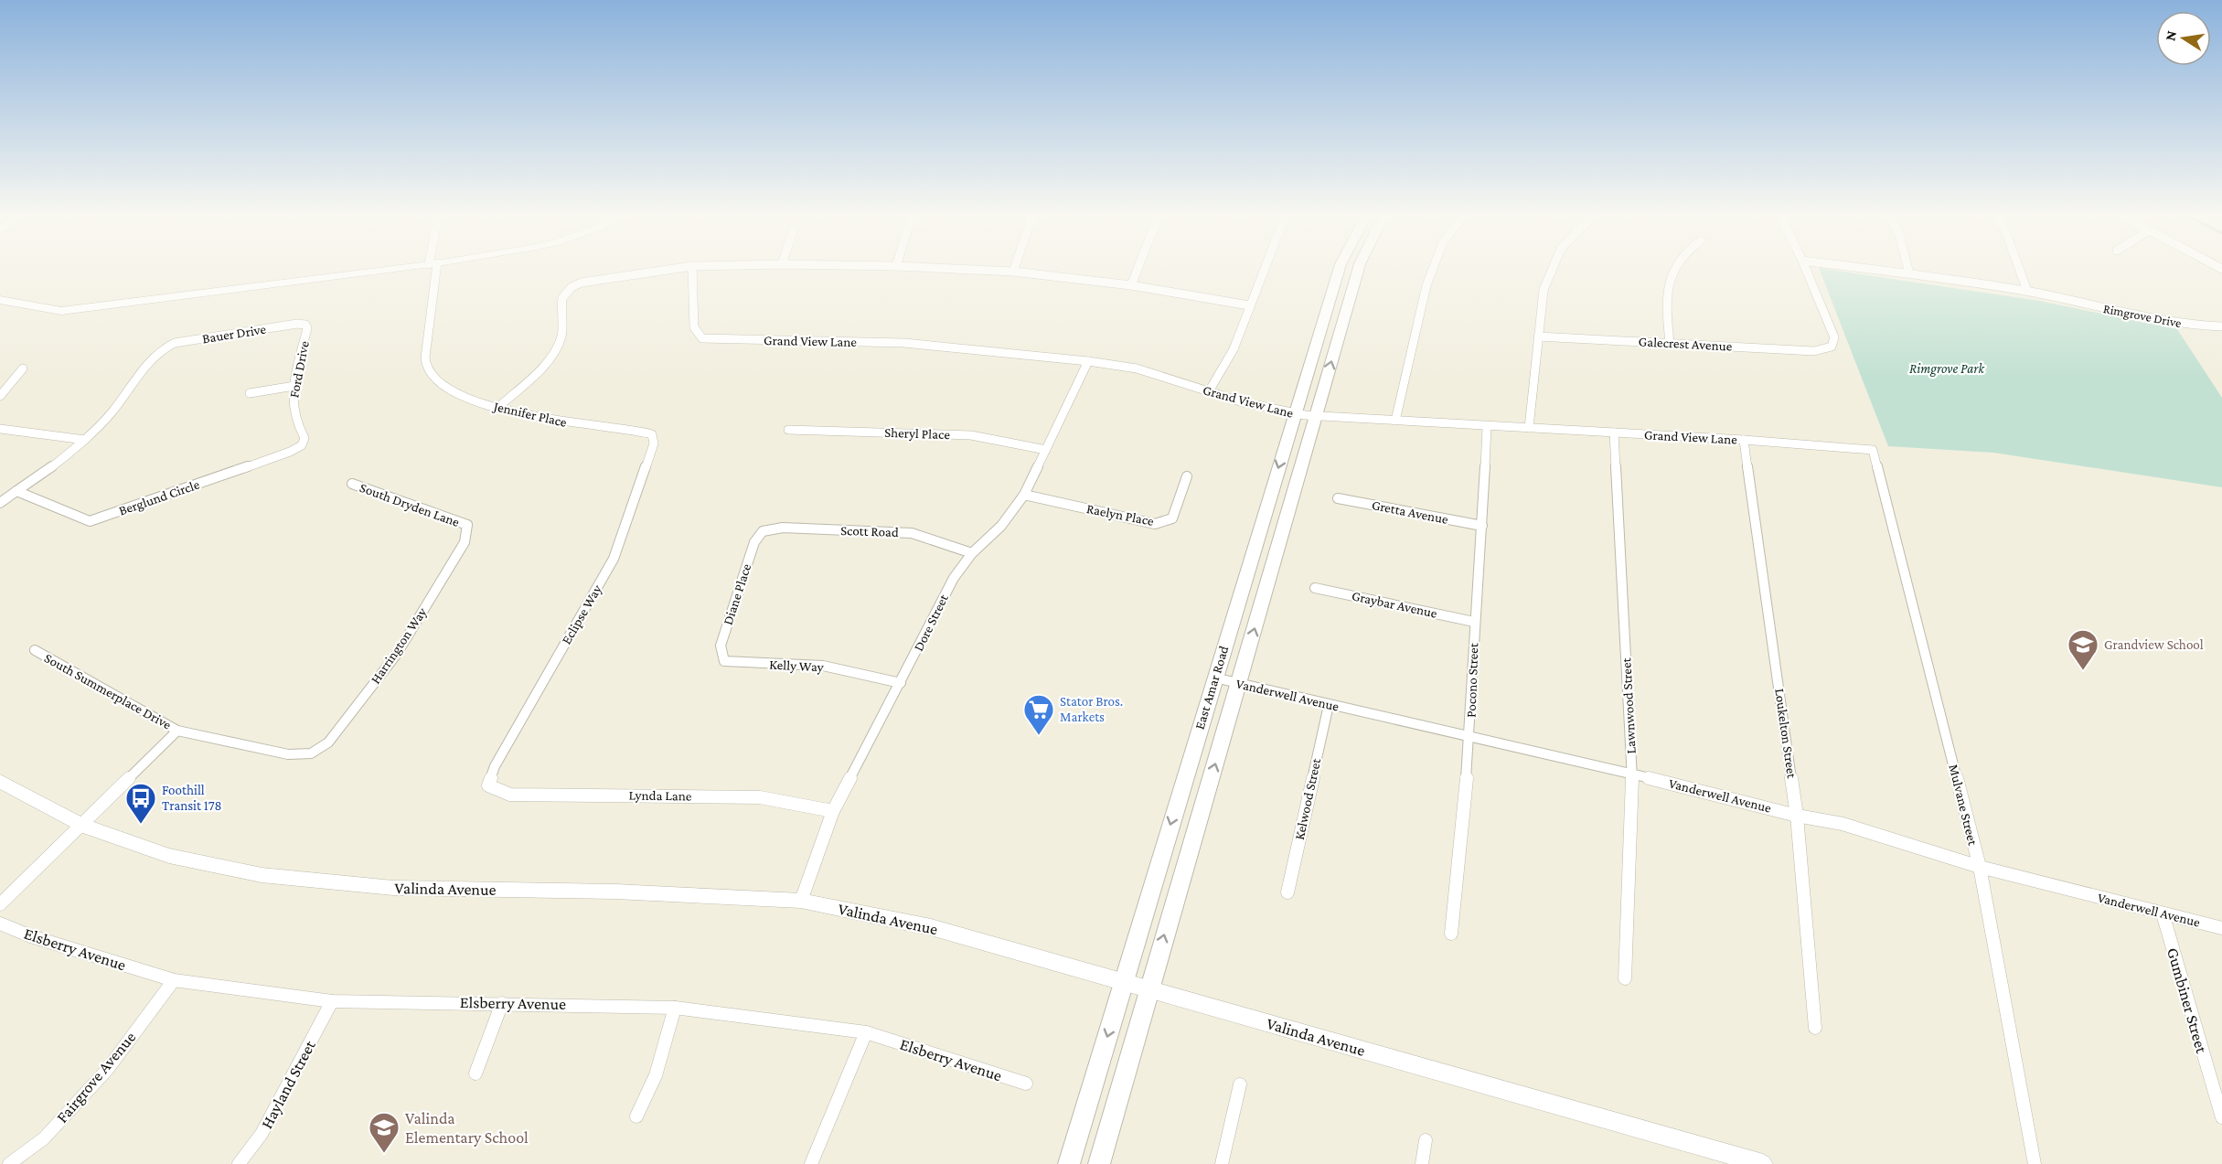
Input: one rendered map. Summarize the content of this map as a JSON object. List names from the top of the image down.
{
  "streets": {
    "main road": ["East Amar Road", "Valinda Avenue"],
    "street": [
      "Rimgrove Drive",
      "Bauer Drive",
      "Grand View Lane",
      "Galecrest Avenue",
      "Ford Drive",
      "Jennifer Place",
      "Sheryl Place",
      "Berglund Circle",
      "South Dryden Lane",
      "Gretta Avenue",
      "Raelyn Place",
      "Scott Road",
      "Diane Place",
      "Graybar Avenue",
      "Eclipse Way",
      "Dore Street",
      "Harrington Way",
      "Kelly Way",
      "Pocono Street",
      "South Summerplace Drive",
      "Vanderwell Avenue",
      "Lawnwood Street",
      "Loukelton Street",
      "Lynda Lane",
      "Kelwood Street",
      "Mulvane Street",
      "Elsberry Avenue",
      "Gumbiner Street",
      "Fairgrove Avenue",
      "Hayland Street"
    ]
  },
  "crossings": [
    ["Bauer Drive", "Ford Drive"],
    ["Grand View Lane", "Dore Street"],
    ["Grand View Lane", "Pocono Street"],
    ["Grand View Lane", "East Amar Road"],
    ["Grand View Lane", "Lawnwood Street"],
    ["Grand View Lane", "Loukelton Street"],
    ["Grand View Lane", "Mulvane Street"],
    ["Ford Drive", "Berglund Circle"],
    ["Jennifer Place", "Eclipse Way"],
    ["Sheryl Place", "Dore Street"],
    ["South Dryden Lane", "Harrington Way"],
    ["Gretta Avenue", "Pocono Street"],
    ["Raelyn Place", "Dore Street"],
    ["Scott Road", "Diane Place"],
    ["Scott Road", "Dore Street"],
    ["Diane Place", "Kelly Way"],
    ["Graybar Avenue", "Pocono Street"],
    ["Eclipse Way", "Lynda Lane"],
    ["Dore Street", "Kelly Way"],
    ["Dore Street", "Lynda Lane"],
    ["Dore Street", "Valinda Avenue"],
    ["Harrington Way", "South Summerplace Drive"],
    ["Pocono Street", "Vanderwell Avenue"],
    ["East Amar Road", "Vanderwell Avenue"],
    ["East Amar Road", "Valinda Avenue"],
    ["Vanderwell Avenue", "Lawnwood Street"],
    ["Vanderwell Avenue", "Loukelton Street"],
    ["Vanderwell Avenue", "Kelwood Street"],
    ["Vanderwell Avenue", "Mulvane Street"],
    ["Vanderwell Avenue", "Gumbiner Street"],
    ["Elsberry Avenue", "Fairgrove Avenue"],
    ["Elsberry Avenue", "Hayland Street"]
  ],
  "parks": ["Rimgrove Park"],
  "places": {
    "school or university": ["Grandview School", "Valinda Elementary School"],
    "supermarket": ["Stator Bros. Markets"],
    "bus stop": ["Foothill Transit 178"]
  },
  "north": "left"
}
